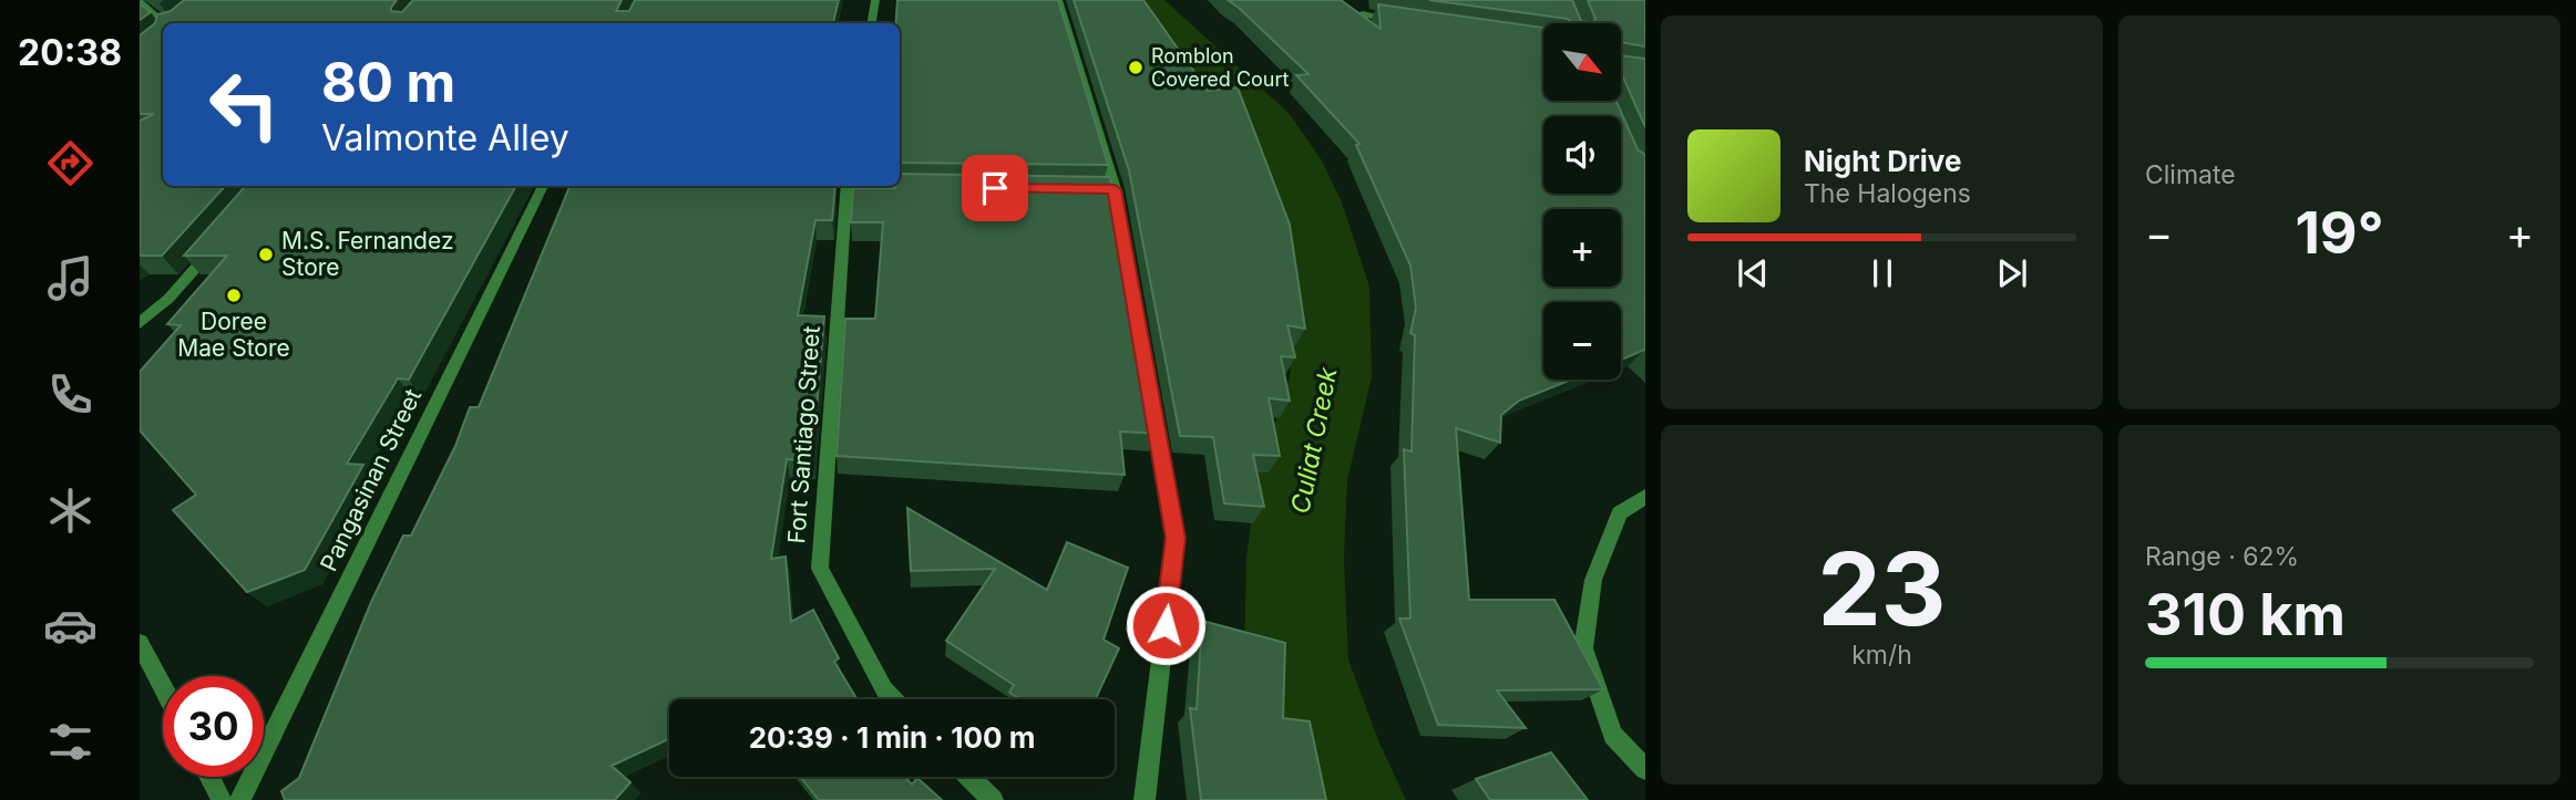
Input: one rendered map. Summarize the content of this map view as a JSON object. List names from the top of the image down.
{
  "streets": {
    "street": ["Fort Santiago Street", "Pangasinan Street"]
  },
  "water": ["Culiat Creek"],
  "places": ["Romblon Covered Court", "M.S. Fernandez Store", "Doree Mae Store"],
  "north": "bottom right",
  "page": {
    "tabs": "20:38",
    "tile": [
      "Climate",
      ["23", "km/h"],
      ["Range · 62%", "310 km"]
    ],
    "map_buttons": ["+", "−"],
    "turn": ["80 m", "Valmonte Alley"],
    "song": ["Night Drive", "The Halogens"],
    "heat": ["−", "19°", "+"],
    "limit": "30",
    "trip": "20:39 · 1 min · 100 m"
  }
}
